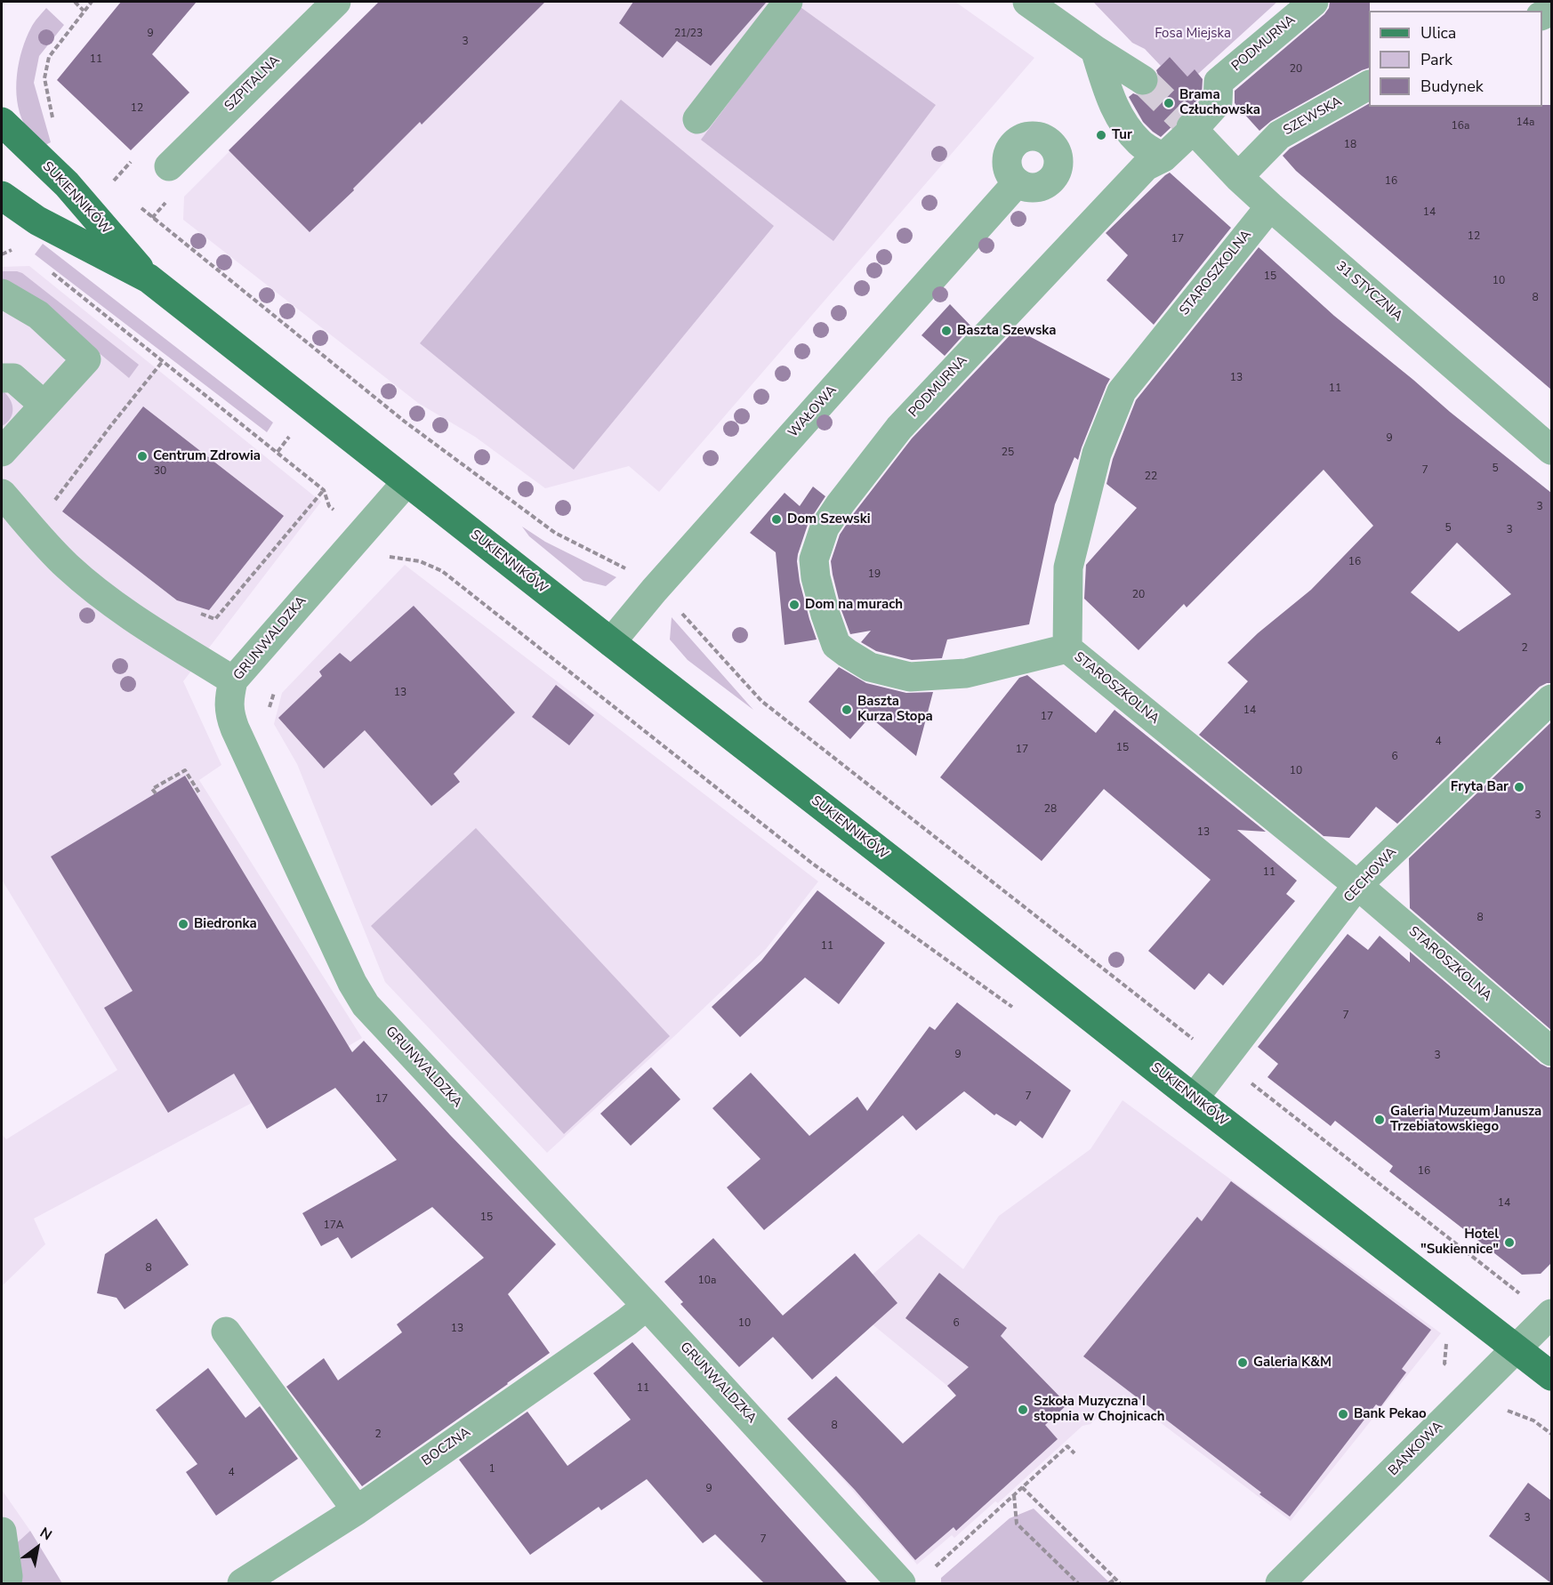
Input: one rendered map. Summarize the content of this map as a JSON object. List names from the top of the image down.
{
  "streets": {
    "main road": ["SUKIENNIKÓW"],
    "street": [
      "PODMURNA",
      "SZPITALNA",
      "SZEWSKA",
      "STAROSZKOLNA",
      "31 STYCZNIA",
      "WAŁOWA",
      "GRUNWALDZKA",
      "CECHOWA",
      "BOCZNA",
      "BANKOWA"
    ]
  },
  "crossings": [
    ["PODMURNA", "STAROSZKOLNA"],
    ["PODMURNA", "31 STYCZNIA"],
    ["SZEWSKA", "31 STYCZNIA"],
    ["SUKIENNIKÓW", "WAŁOWA"],
    ["SUKIENNIKÓW", "GRUNWALDZKA"],
    ["SUKIENNIKÓW", "CECHOWA"],
    ["SUKIENNIKÓW", "BANKOWA"],
    ["STAROSZKOLNA", "31 STYCZNIA"],
    ["STAROSZKOLNA", "CECHOWA"],
    ["GRUNWALDZKA", "BOCZNA"]
  ],
  "parks": ["Fosa Miejska"],
  "places": [
    "Brama Człuchowska",
    "Tur",
    "Baszta Szewska",
    "Centrum Zdrowia",
    "Dom Szewski",
    "Dom na murach",
    "Baszta Kurza Stopa",
    "Fryta Bar",
    "Biedronka",
    "Galeria Muzeum Janusza Trzebiatowskiego",
    "Hotel \"Sukiennice\"",
    "Galeria K&M",
    "Szkoła Muzyczna I stopnia w Chojnicach",
    "Bank Pekao"
  ],
  "house_numbers": [
    "9",
    "21/23",
    "3",
    "11",
    "20",
    "12",
    "14a",
    "16a",
    "18",
    "16",
    "14",
    "12",
    "17",
    "15",
    "10",
    "8",
    "13",
    "11",
    "9",
    "25",
    "5",
    "7",
    "30",
    "22",
    "3",
    "5",
    "3",
    "16",
    "19",
    "20",
    "2",
    "13",
    "14",
    "17",
    "4",
    "15",
    "17",
    "6",
    "10",
    "28",
    "3",
    "13",
    "11",
    "8",
    "11",
    "7",
    "9",
    "3",
    "7",
    "17",
    "16",
    "14",
    "15",
    "17A",
    "8",
    "10a",
    "10",
    "6",
    "13",
    "11",
    "8",
    "2",
    "1",
    "4",
    "9",
    "3",
    "7"
  ],
  "legend": ["Ulica", "Park", "Budynek"],
  "north": "top right"
}
